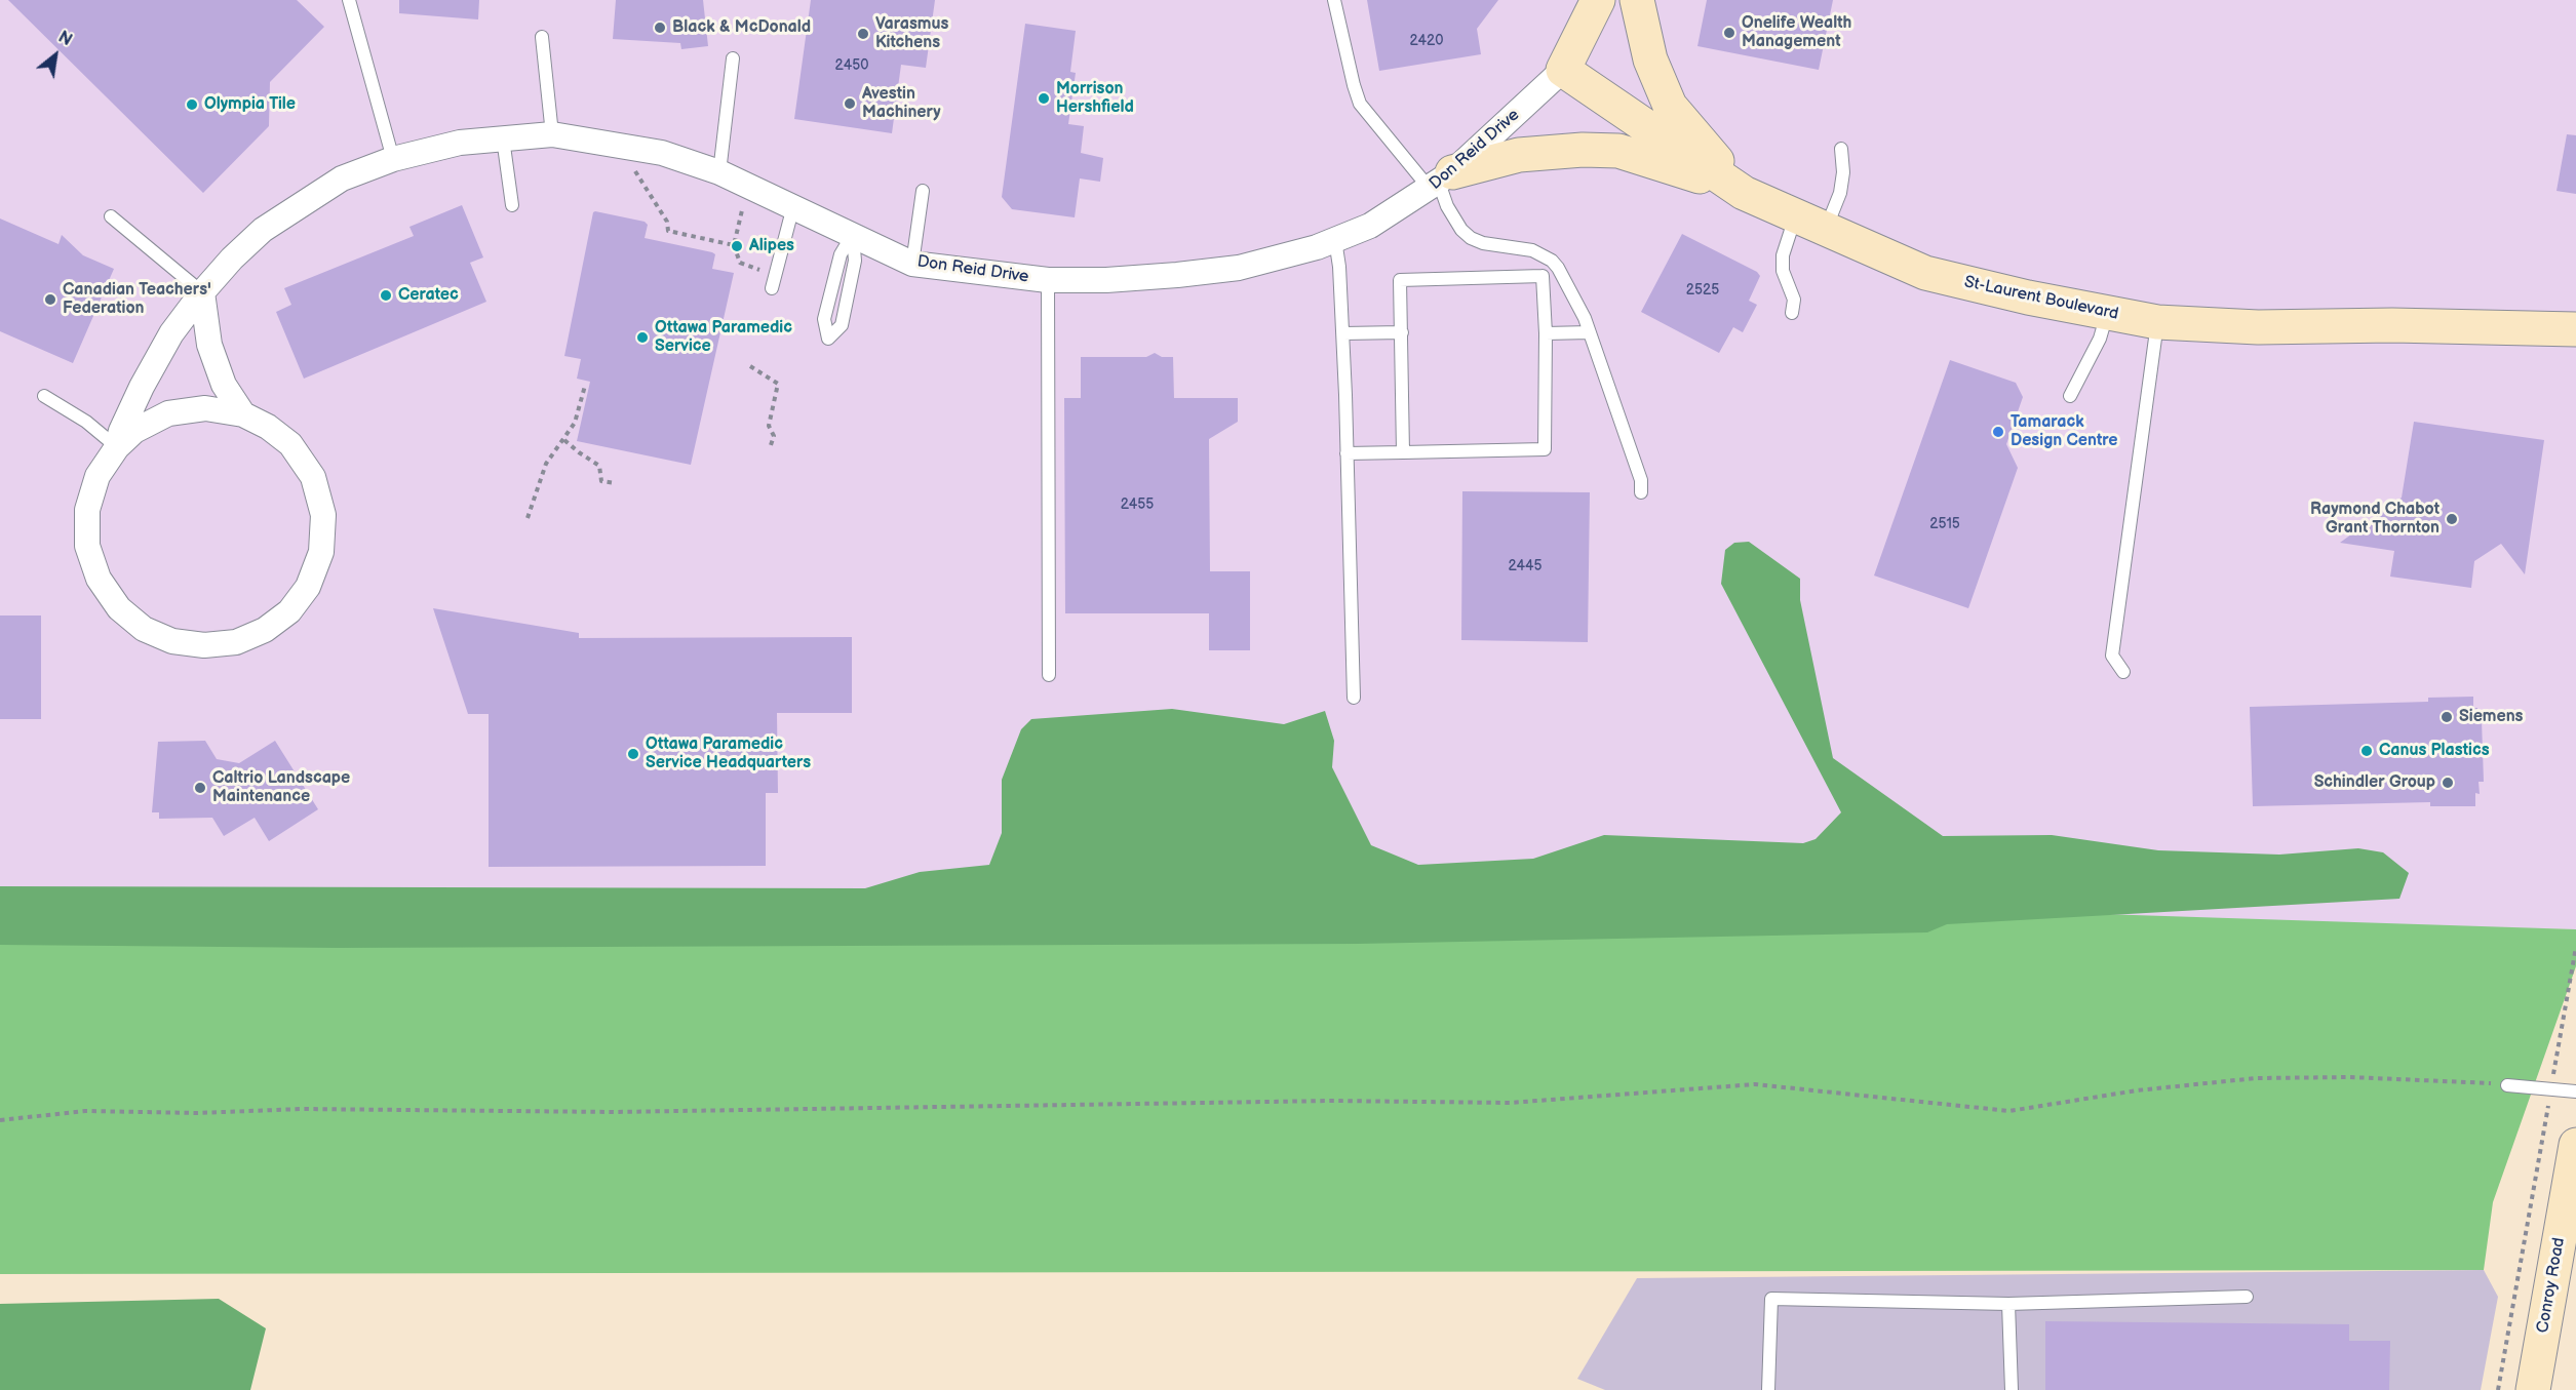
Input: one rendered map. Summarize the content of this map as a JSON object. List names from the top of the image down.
{
  "streets": {
    "street": ["Don Reid Drive", "St-Laurent Boulevard", "Conroy Road"]
  },
  "crossings": [
    ["Don Reid Drive", "St-Laurent Boulevard"]
  ],
  "places": [
    "Black & McDonald",
    "Onelife Wealth Management",
    "Varasmus Kitchens",
    "Morrison Hershfield",
    "Avestin Machinery",
    "Olympia Tile",
    "Alipes",
    "Ceratec",
    "Canadian Teachers' Federation",
    "Ottawa Paramedic Service",
    "Tamarack Design Centre",
    "Raymond Chabot Grant Thornton",
    "Siemens",
    "Canus Plastics",
    "Ottawa Paramedic Service Headquarters",
    "Schindler Group",
    "Caltrio Landscape Maintenance"
  ],
  "house_numbers": [
    "2420",
    "2450",
    "2525",
    "2455",
    "2515",
    "2445"
  ],
  "north": "top right"
}
